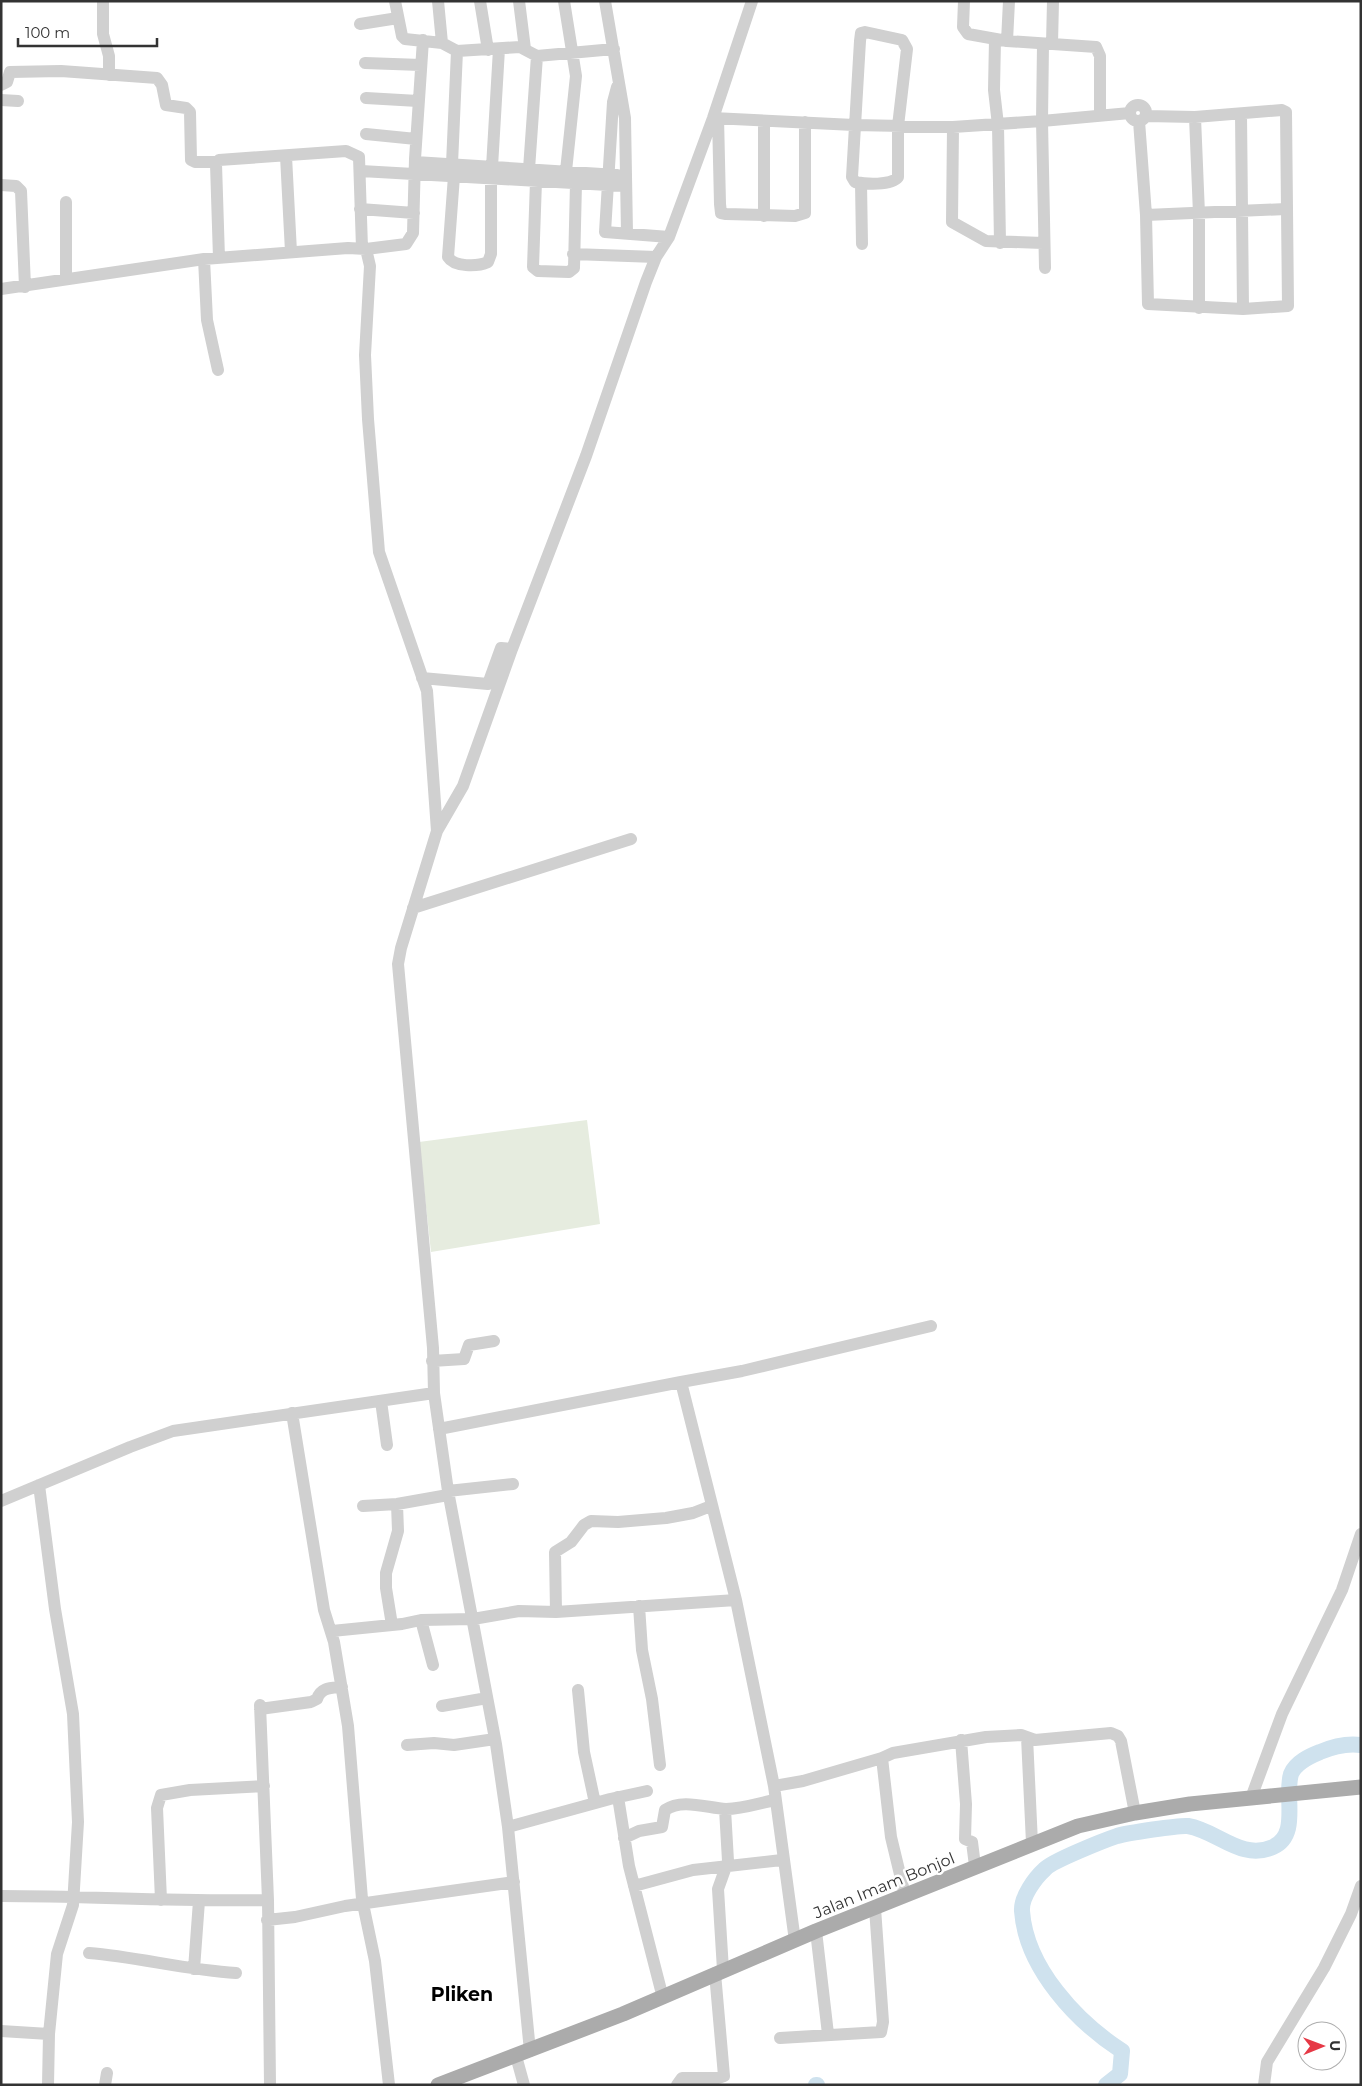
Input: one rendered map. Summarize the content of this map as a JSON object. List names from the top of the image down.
{
  "streets": {
    "main road": ["Jalan Imam Bonjol"]
  },
  "districts": ["Pliken"],
  "scale_bar": "100 m",
  "north": "right"
}
